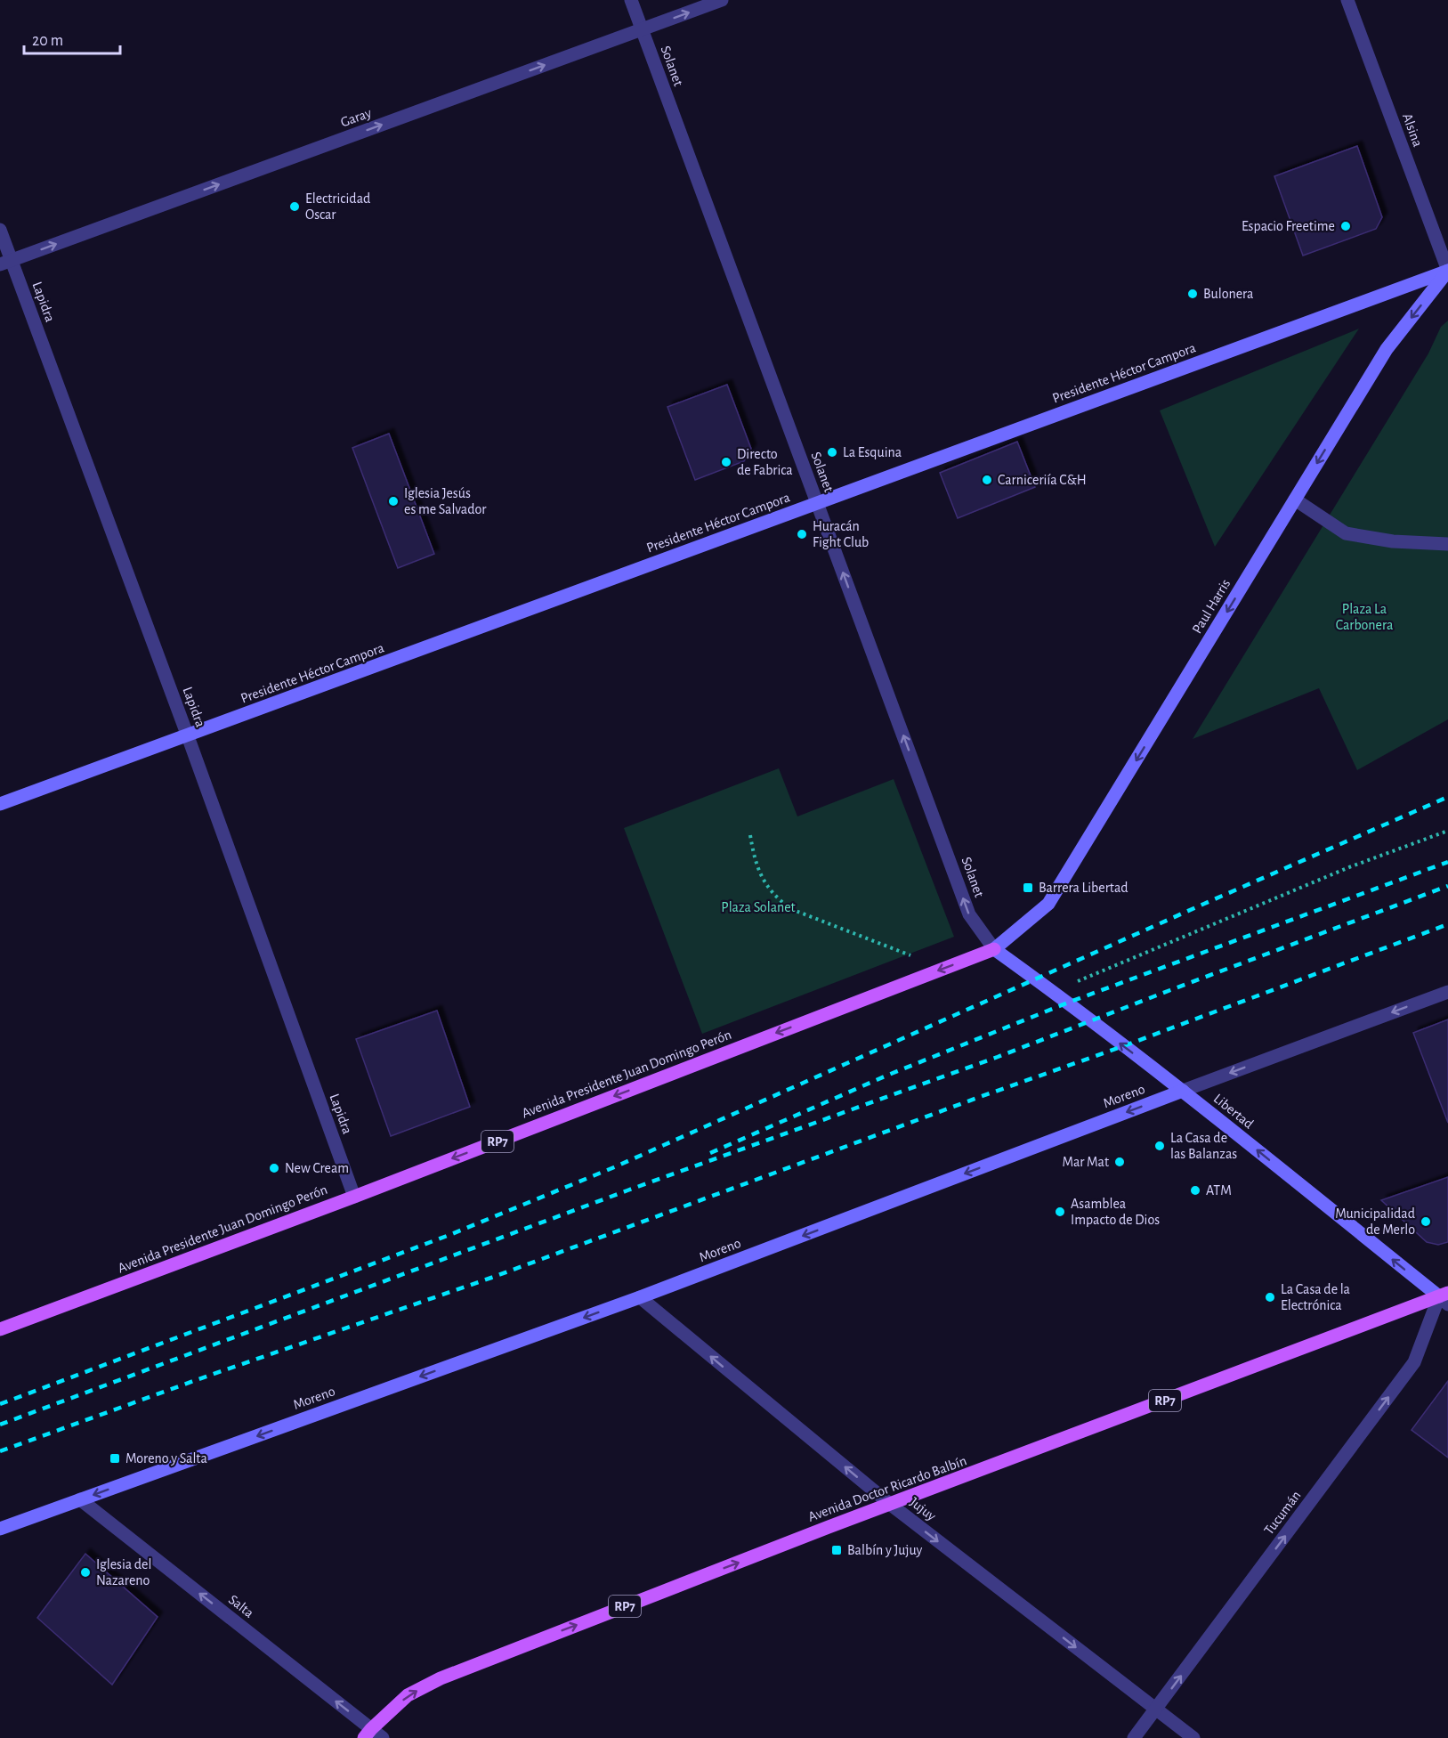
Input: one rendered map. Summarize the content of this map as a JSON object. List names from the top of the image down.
{
  "streets": {
    "main road": ["Avenida Presidente Juan Domingo Perón", "RP7", "Avenida Doctor Ricardo Balbín"],
    "street": [
      "Solanet",
      "Garay",
      "Alsina",
      "Lapidra",
      "Presidente Héctor Campora",
      "Paul Harris",
      "Moreno",
      "Libertad",
      "Jujuy",
      "Tucumán",
      "Salta"
    ]
  },
  "crossings": [
    ["Solanet", "Garay"],
    ["Solanet", "Presidente Héctor Campora"],
    ["Solanet", "Paul Harris"],
    ["Solanet", "Avenida Presidente Juan Domingo Perón"],
    ["Solanet", "Libertad"],
    ["Garay", "Lapidra"],
    ["Alsina", "Presidente Héctor Campora"],
    ["Alsina", "Paul Harris"],
    ["Lapidra", "Presidente Héctor Campora"],
    ["Lapidra", "Avenida Presidente Juan Domingo Perón"],
    ["Presidente Héctor Campora", "Paul Harris"],
    ["Paul Harris", "Avenida Presidente Juan Domingo Perón"],
    ["Paul Harris", "Libertad"],
    ["Avenida Presidente Juan Domingo Perón", "Libertad"],
    ["Moreno", "Libertad"],
    ["Moreno", "Jujuy"],
    ["Moreno", "Salta"],
    ["Libertad", "Avenida Doctor Ricardo Balbín"],
    ["Libertad", "Tucumán"],
    ["Avenida Doctor Ricardo Balbín", "Jujuy"],
    ["Avenida Doctor Ricardo Balbín", "Tucumán"],
    ["Avenida Doctor Ricardo Balbín", "Salta"],
    ["Jujuy", "Tucumán"]
  ],
  "one_way": [
    "Solanet",
    "Garay",
    "Paul Harris",
    "Avenida Presidente Juan Domingo Perón",
    "Moreno",
    "Libertad",
    "Avenida Doctor Ricardo Balbín",
    "Tucumán",
    "Salta"
  ],
  "parks": ["Plaza La Carbonera", "Plaza Solanet"],
  "places": {
    "other": [
      "Electricidad Oscar",
      "Espacio Freetime",
      "Bulonera",
      "La Esquina",
      "Directo de Fabrica",
      "Carniceriía C&H",
      "Iglesia Jesús es me Salvador",
      "Huracán Fight Club",
      "La Casa de las Balanzas",
      "Mar Mat",
      "New Cream",
      "ATM",
      "Asamblea Impacto de Dios",
      "Municipalidad de Merlo",
      "La Casa de la Electrónica",
      "Iglesia del Nazareno"
    ],
    "transit": ["Barrera Libertad", "Moreno y Salta", "Balbín y Jujuy"]
  },
  "scale_bar": "20 m"
}
